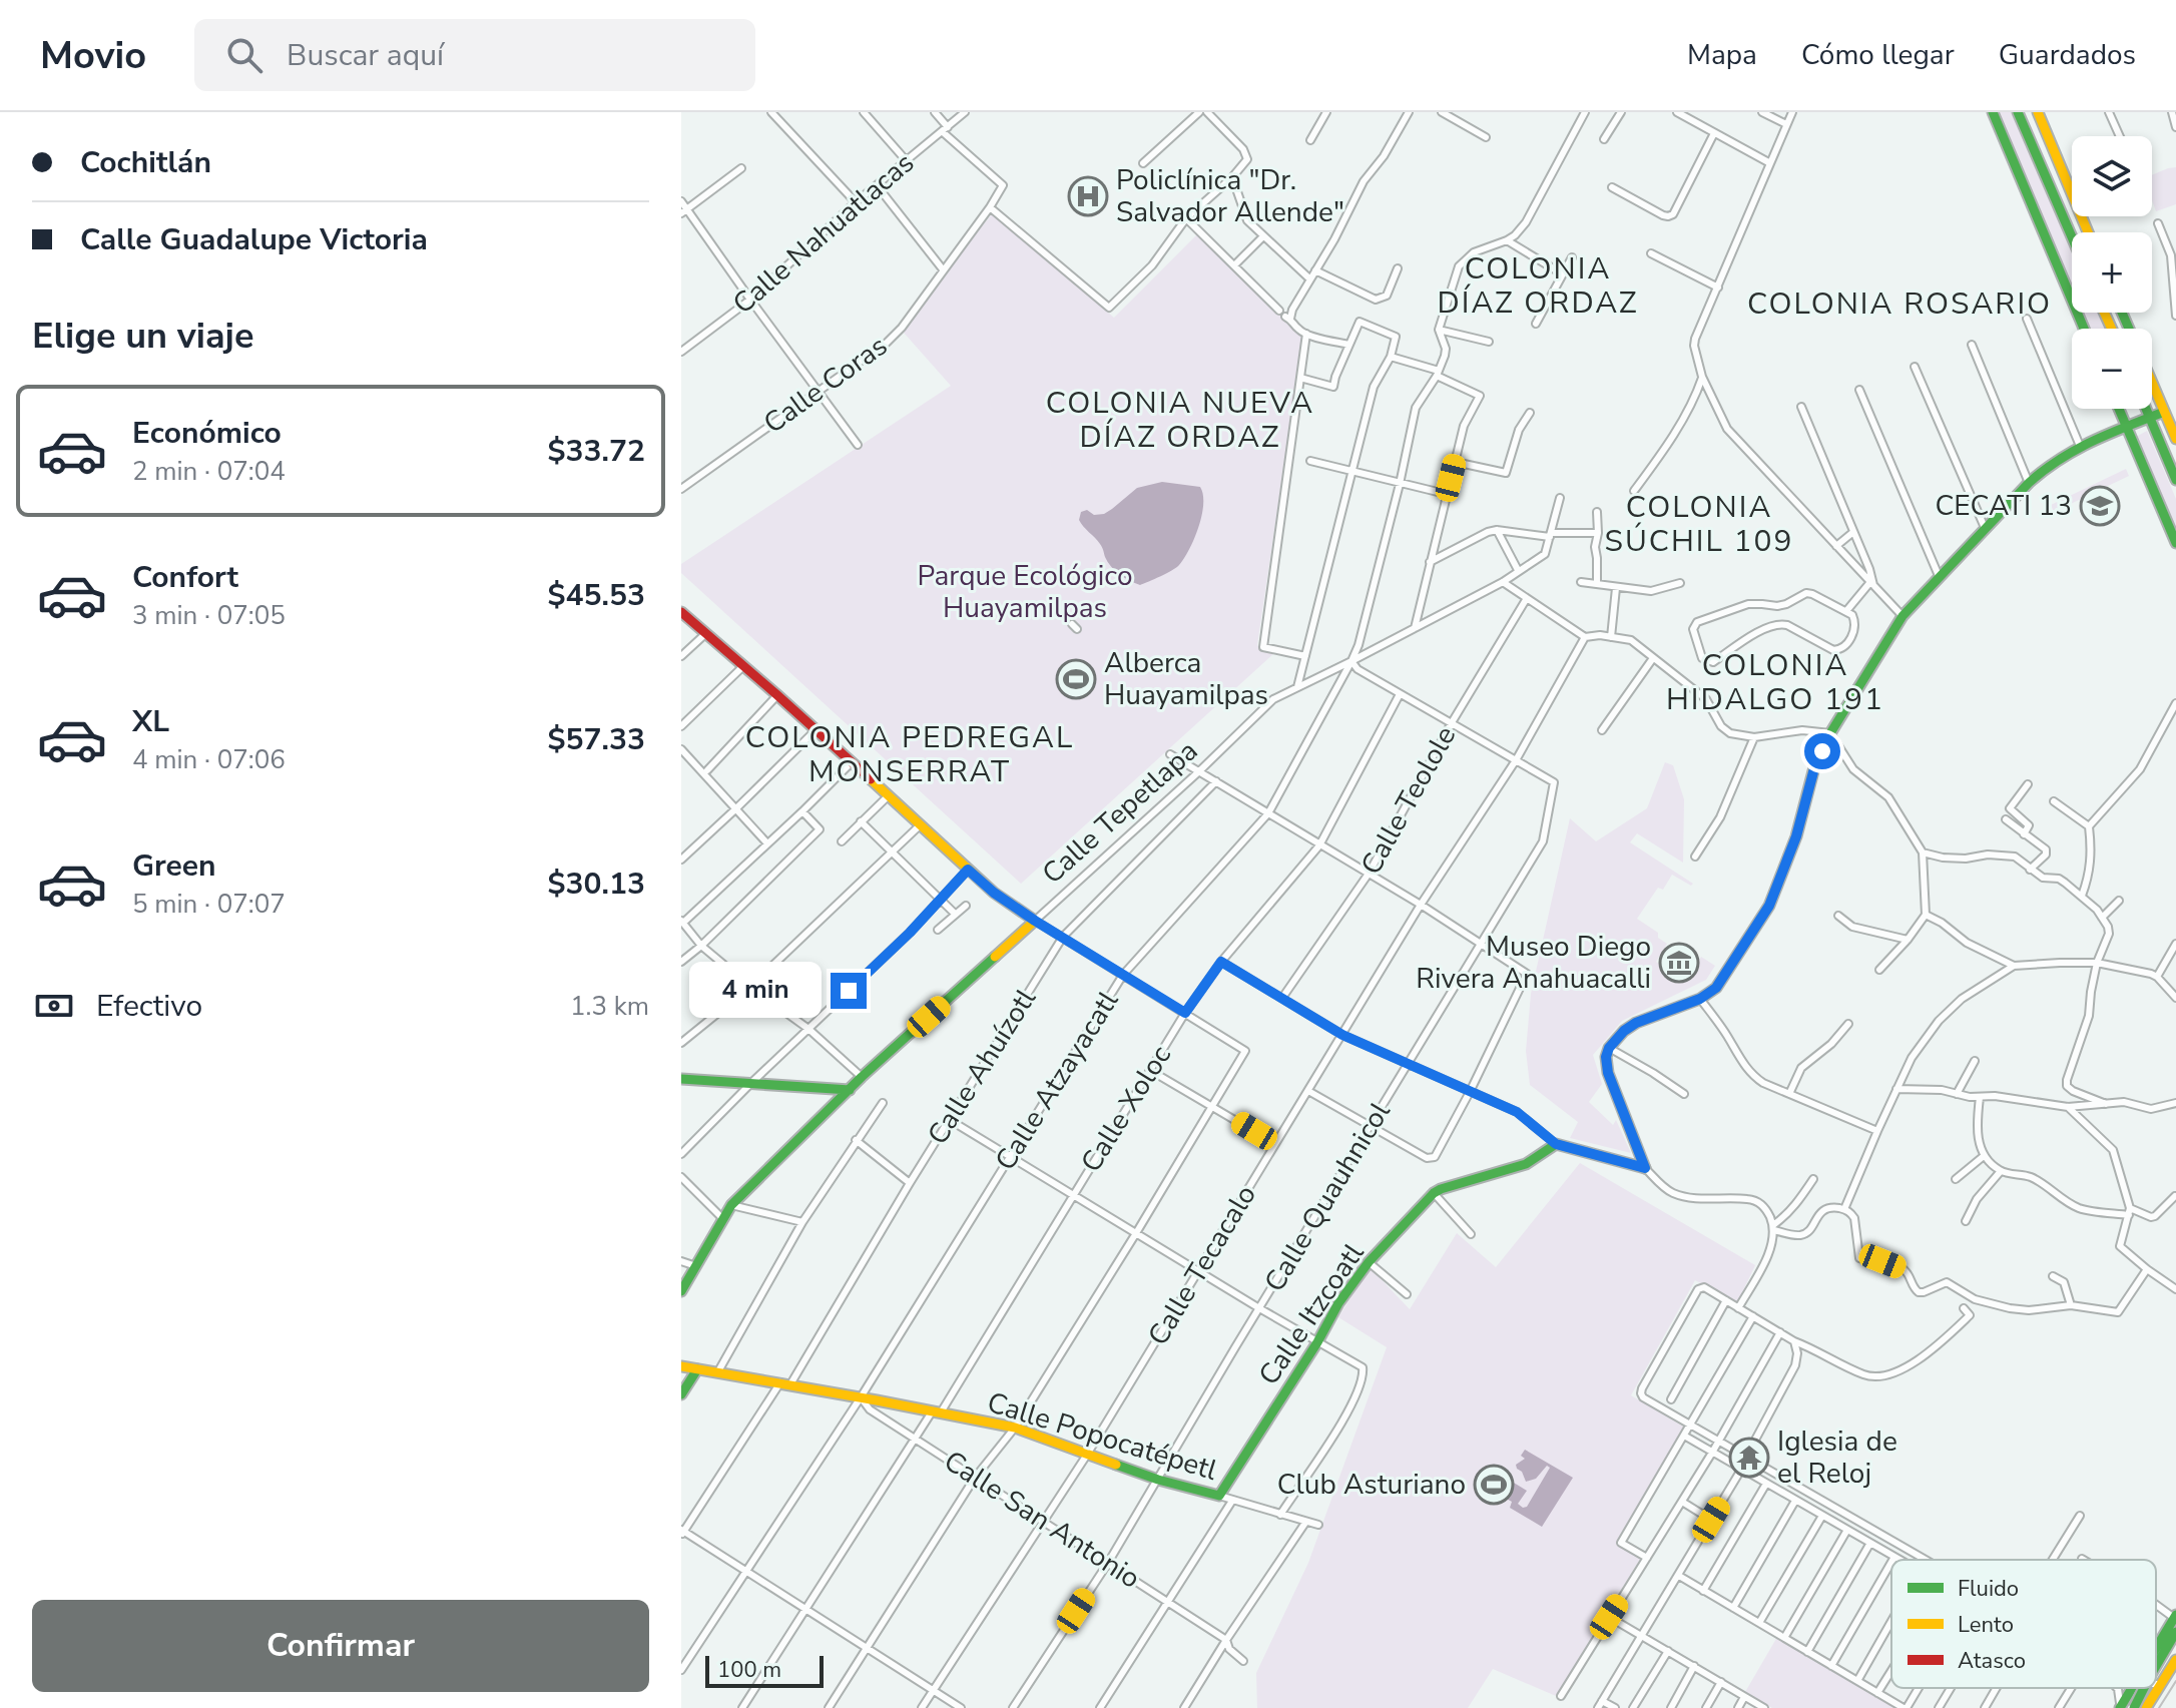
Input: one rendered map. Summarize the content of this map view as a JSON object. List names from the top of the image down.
{
  "streets": {
    "main road": ["Calle Tepetlapa", "Calle Itzcoatl", "Calle Popocatépetl"],
    "street": [
      "Calle Nahuatlacas",
      "Calle Coras",
      "Calle Teolole",
      "Calle Ahuízotl",
      "Calle Atzayacatl",
      "Calle Xoloc",
      "Calle Quauhnicol",
      "Calle Tecacalo",
      "Calle San Antonio"
    ]
  },
  "crossings": [
    ["Calle Nahuatlacas", "Calle Coras"],
    ["Calle Tepetlapa", "Calle Atzayacatl"],
    ["Calle Ahuízotl", "Calle Popocatépetl"],
    ["Calle Atzayacatl", "Calle Popocatépetl"],
    ["Calle Atzayacatl", "Calle San Antonio"],
    ["Calle Xoloc", "Calle Popocatépetl"],
    ["Calle Xoloc", "Calle San Antonio"],
    ["Calle Quauhnicol", "Calle Tecacalo"],
    ["Calle Quauhnicol", "Calle Popocatépetl"],
    ["Calle Quauhnicol", "Calle San Antonio"],
    ["Calle Tecacalo", "Calle Popocatépetl"],
    ["Calle Tecacalo", "Calle San Antonio"],
    ["Calle Itzcoatl", "Calle Popocatépetl"],
    ["Calle Popocatépetl", "Calle San Antonio"]
  ],
  "districts": [
    "COLONIA DÍAZ ORDAZ",
    "COLONIA ROSARIO",
    "COLONIA NUEVA DÍAZ ORDAZ",
    "COLONIA SÚCHIL 109",
    "COLONIA HIDALGO 191",
    "COLONIA PEDREGAL MONSERRAT"
  ],
  "parks": ["Parque Ecológico Huayamilpas"],
  "places": {
    "hospital": ["Policlínica \"Dr. Salvador Allende\""],
    "school or university": ["CECATI 13"],
    "sports": ["Alberca Huayamilpas", "Club Asturiano"],
    "museum": ["Museo Diego Rivera Anahuacalli"],
    "temple": ["Iglesia de el Reloj"]
  },
  "legend": ["Fluido", "Lento", "Atasco"],
  "scale_bar": "100 m",
  "page": {
    "header": "Movio",
    "search": "Buscar aquí",
    "nav": ["Mapa", "Cómo llegar", "Guardados"],
    "banner": ["Cochitlán", "Calle Guadalupe Victoria"],
    "map_buttons": ["+", "−"],
    "heading": "Elige un viaje",
    "list": [
      {
        "name": "Económico",
        "note": "2 min · 07:04",
        "value": "$33.72"
      },
      {
        "name": "Confort",
        "note": "3 min · 07:05",
        "value": "$45.53"
      },
      {
        "name": "XL",
        "note": "4 min · 07:06",
        "value": "$57.33"
      },
      {
        "name": "Green",
        "note": "5 min · 07:07",
        "value": "$30.13"
      }
    ],
    "pay": ["Efectivo", "1.3 km"],
    "bubble": "4 min",
    "buttons": "Confirmar",
    "scale": "100 m"
  }
}
